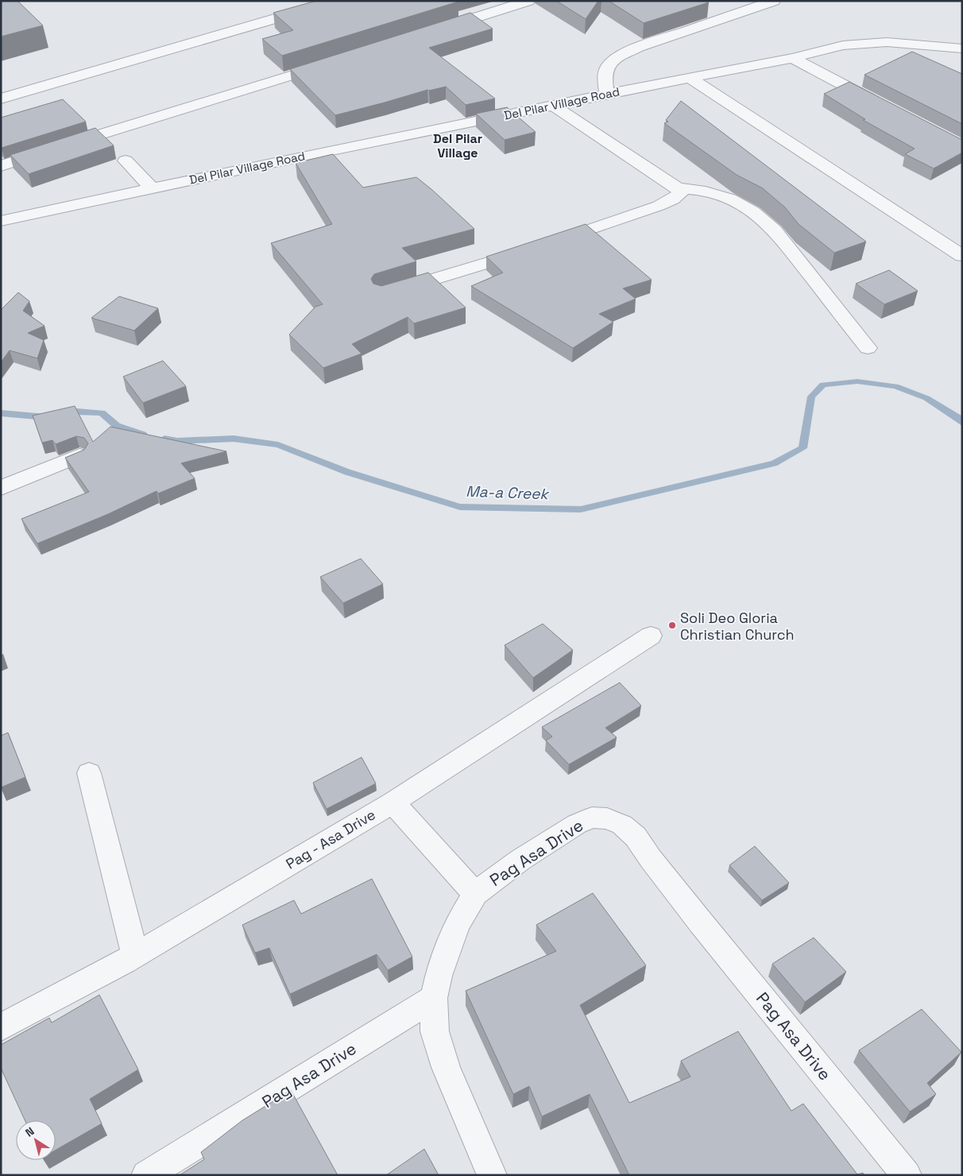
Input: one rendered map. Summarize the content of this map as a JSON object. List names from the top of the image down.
{
  "streets": {
    "street": ["Del Pilar Village Road", "Pag - Asa Drive", "Pag Asa Drive"]
  },
  "districts": ["Del Pilar Village"],
  "water": ["Ma-a Creek"],
  "places": ["Soli Deo Gloria Christian Church"],
  "north": "top left"
}
